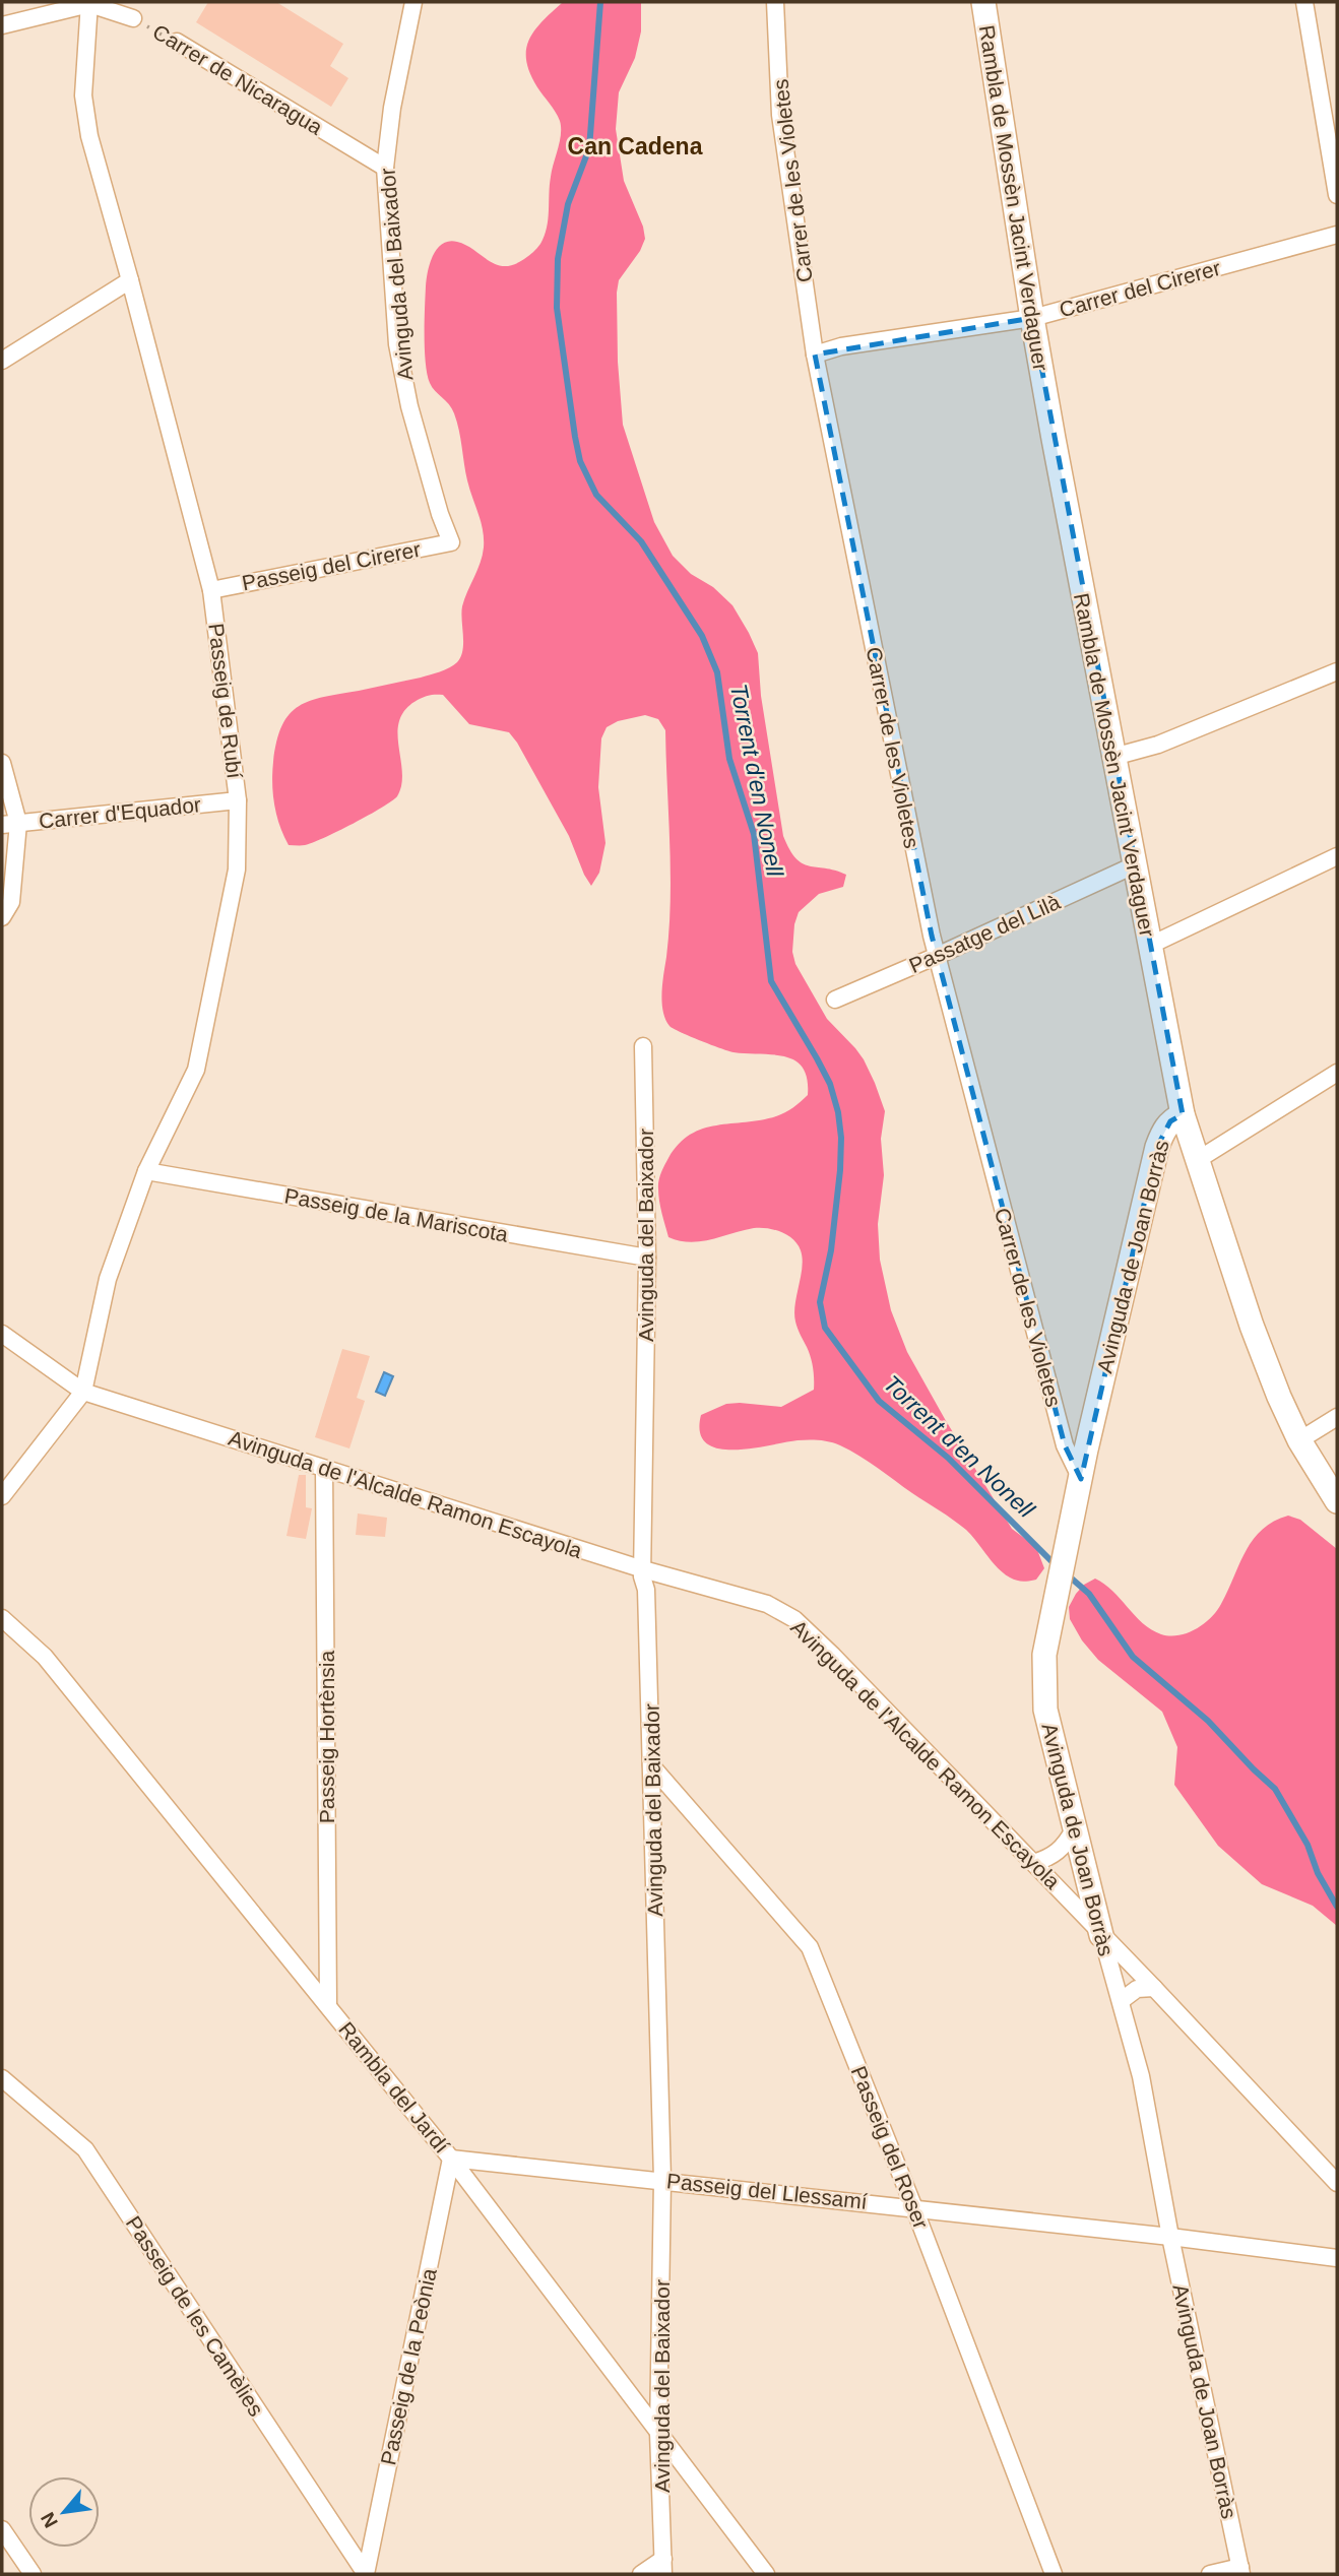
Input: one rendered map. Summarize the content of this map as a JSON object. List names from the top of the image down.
{
  "streets": {
    "street": [
      "Carrer de Nicaragua",
      "Carrer de les Violetes",
      "Rambla de Mossèn Jacint Verdaguer",
      "Avinguda del Baixador",
      "Carrer del Cirerer",
      "Passeig del Cirerer",
      "Passeig de Rubí",
      "Carrer d'Equador",
      "Passatge del Lilà",
      "Passeig de la Mariscota",
      "Avinguda de Joan Borràs",
      "Avinguda de l'Alcalde Ramon Escayola",
      "Passeig Hortènsia",
      "Rambla del Jardí",
      "Passeig del Roser",
      "Passeig del Llessamí",
      "Passeig de les Camèlies",
      "Passeig de la Peònia"
    ]
  },
  "crossings": [
    ["Carrer de Nicaragua", "Avinguda del Baixador"],
    ["Carrer de Nicaragua", "Passeig de Rubí"],
    ["Carrer de les Violetes", "Carrer del Cirerer"],
    ["Carrer de les Violetes", "Passatge del Lilà"],
    ["Carrer de les Violetes", "Avinguda de Joan Borràs"],
    ["Rambla de Mossèn Jacint Verdaguer", "Carrer del Cirerer"],
    ["Rambla de Mossèn Jacint Verdaguer", "Passatge del Lilà"],
    ["Rambla de Mossèn Jacint Verdaguer", "Avinguda de Joan Borràs"],
    ["Avinguda del Baixador", "Passeig del Cirerer"],
    ["Avinguda del Baixador", "Passeig de la Mariscota"],
    ["Avinguda del Baixador", "Avinguda de l'Alcalde Ramon Escayola"],
    ["Avinguda del Baixador", "Rambla del Jardí"],
    ["Avinguda del Baixador", "Passeig del Roser"],
    ["Avinguda del Baixador", "Passeig del Llessamí"],
    ["Passeig del Cirerer", "Passeig de Rubí"],
    ["Passeig de Rubí", "Carrer d'Equador"],
    ["Passeig de Rubí", "Passeig de la Mariscota"],
    ["Passeig de Rubí", "Avinguda de l'Alcalde Ramon Escayola"],
    ["Avinguda de Joan Borràs", "Avinguda de l'Alcalde Ramon Escayola"],
    ["Avinguda de Joan Borràs", "Passeig del Llessamí"],
    ["Avinguda de l'Alcalde Ramon Escayola", "Passeig Hortènsia"],
    ["Passeig Hortènsia", "Rambla del Jardí"],
    ["Rambla del Jardí", "Passeig del Llessamí"],
    ["Rambla del Jardí", "Passeig de la Peònia"],
    ["Passeig del Roser", "Passeig del Llessamí"],
    ["Passeig del Llessamí", "Passeig de la Peònia"],
    ["Passeig de les Camèlies", "Passeig de la Peònia"]
  ],
  "districts": ["Can Cadena"],
  "water": ["Torrent d'en Nonell"],
  "north": "bottom left"
}
